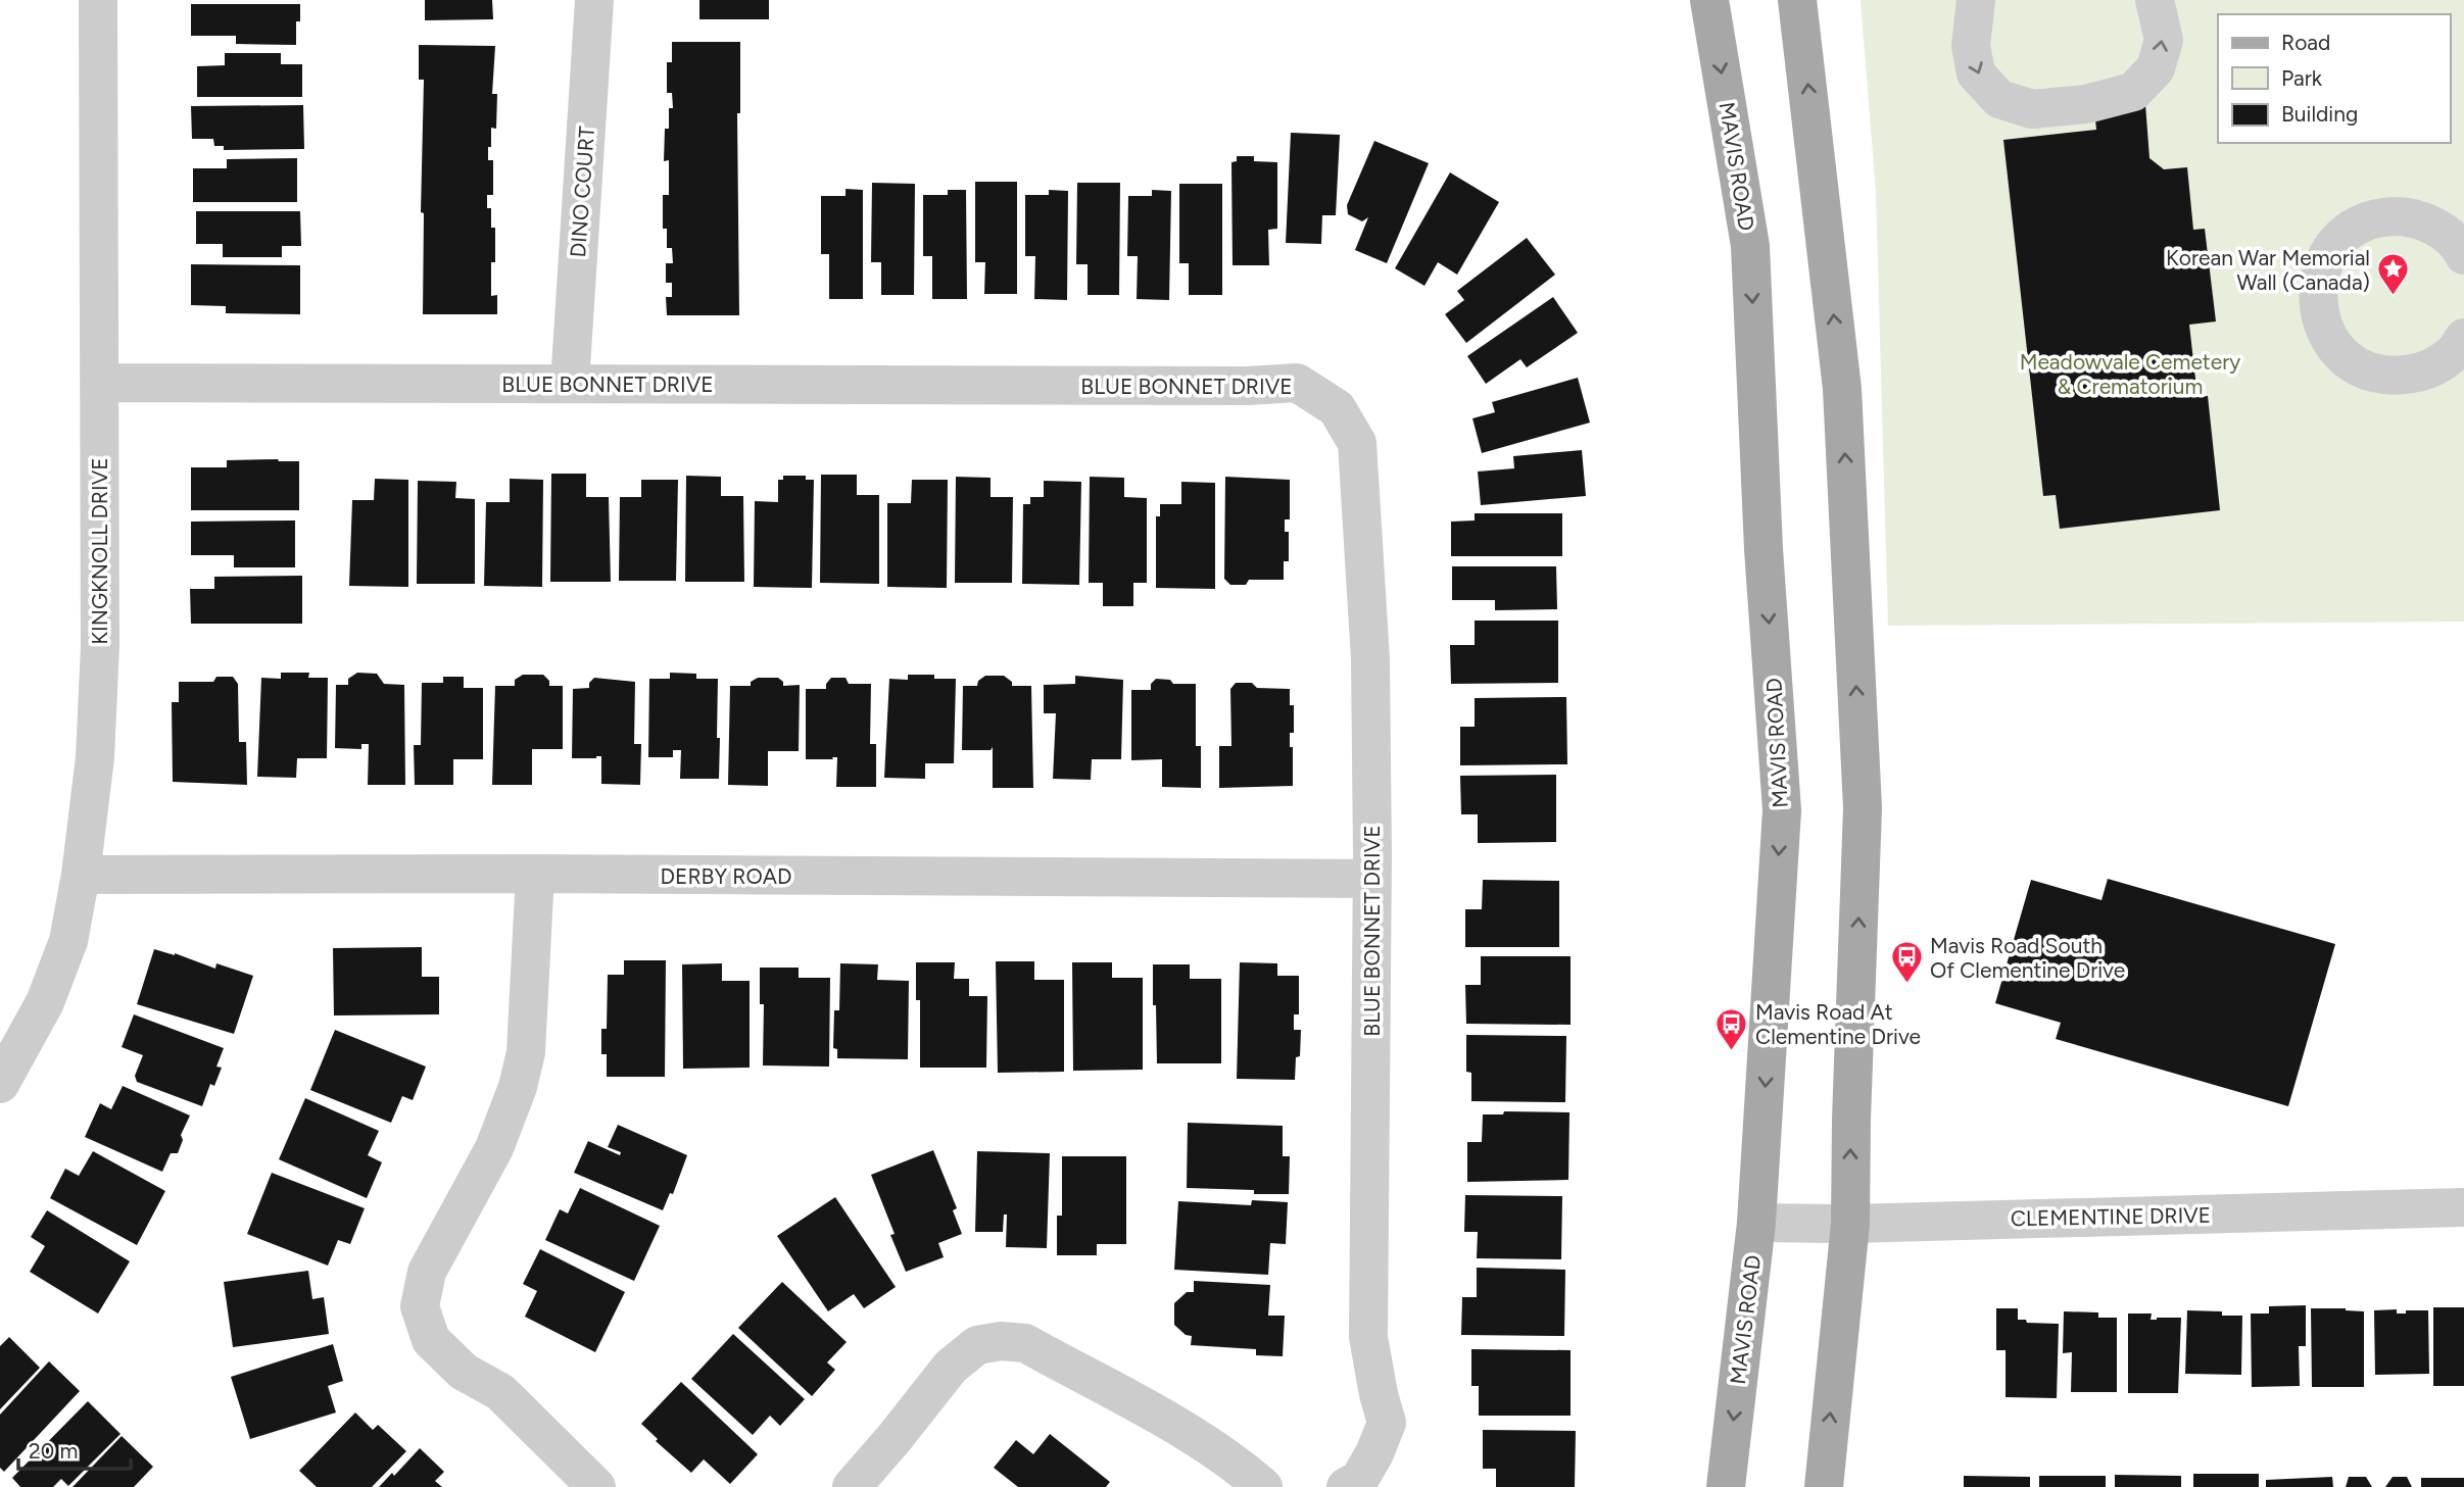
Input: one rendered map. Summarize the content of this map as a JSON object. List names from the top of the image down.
{
  "streets": {
    "main road": ["MAVIS ROAD"],
    "street": [
      "DINO COURT",
      "BLUE BONNET DRIVE",
      "KINGKNOLL DRIVE",
      "DERBY ROAD",
      "CLEMENTINE DRIVE"
    ]
  },
  "crossings": [
    ["MAVIS ROAD", "CLEMENTINE DRIVE"],
    ["DINO COURT", "BLUE BONNET DRIVE"],
    ["BLUE BONNET DRIVE", "KINGKNOLL DRIVE"],
    ["BLUE BONNET DRIVE", "DERBY ROAD"],
    ["KINGKNOLL DRIVE", "DERBY ROAD"]
  ],
  "parks": ["Meadowvale Cemetery & Crematorium"],
  "places": {
    "place": ["Korean War Memorial Wall (Canada)"],
    "bus stop": ["Mavis Road South Of Clementine Drive", "Mavis Road At Clementine Drive"]
  },
  "legend": ["Road", "Park", "Building"],
  "scale_bar": "20 m"
}
